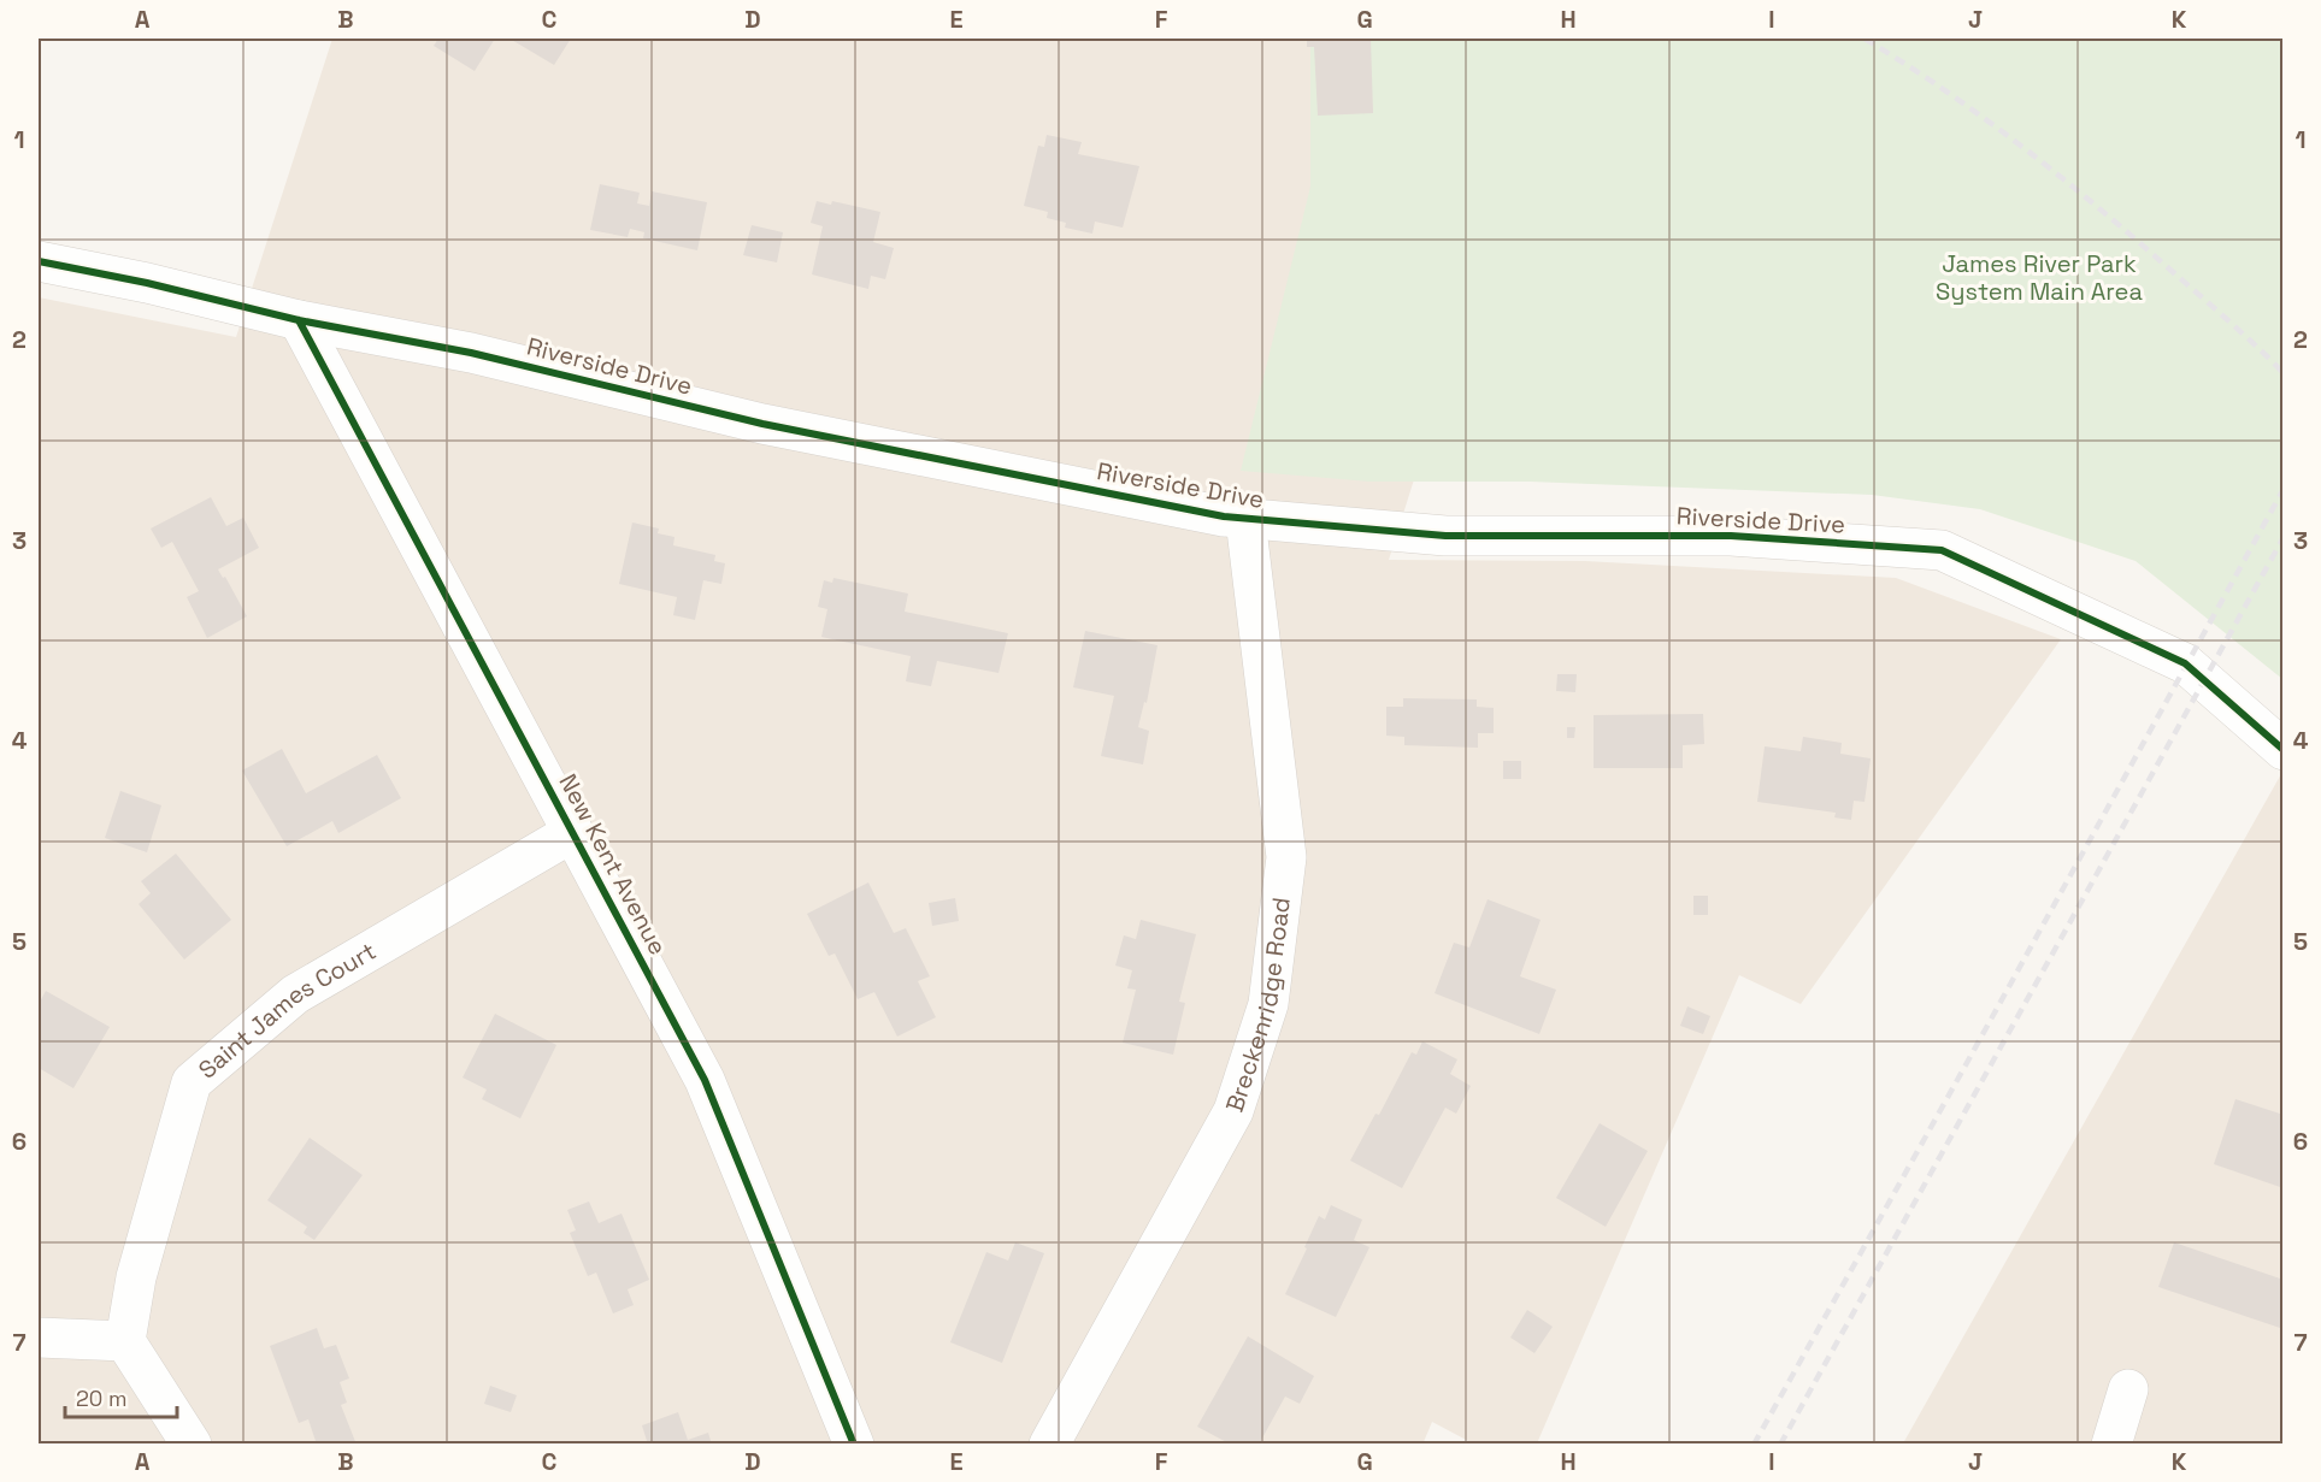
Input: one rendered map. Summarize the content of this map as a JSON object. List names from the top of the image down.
{
  "streets": {
    "street": [
      "Riverside Drive",
      "New Kent Avenue",
      "Breckenridge Road",
      "Saint James Court"
    ]
  },
  "crossings": [
    ["Riverside Drive", "New Kent Avenue"],
    ["Riverside Drive", "Breckenridge Road"],
    ["New Kent Avenue", "Saint James Court"]
  ],
  "parks": ["James River Park System Main Area"],
  "scale_bar": "20 m",
  "grid": {
    "columns": [
      "A",
      "B",
      "C",
      "D",
      "E",
      "F",
      "G",
      "H",
      "I",
      "J",
      "K"
    ],
    "rows": [
      "1",
      "2",
      "3",
      "4",
      "5",
      "6",
      "7"
    ]
  }
}
